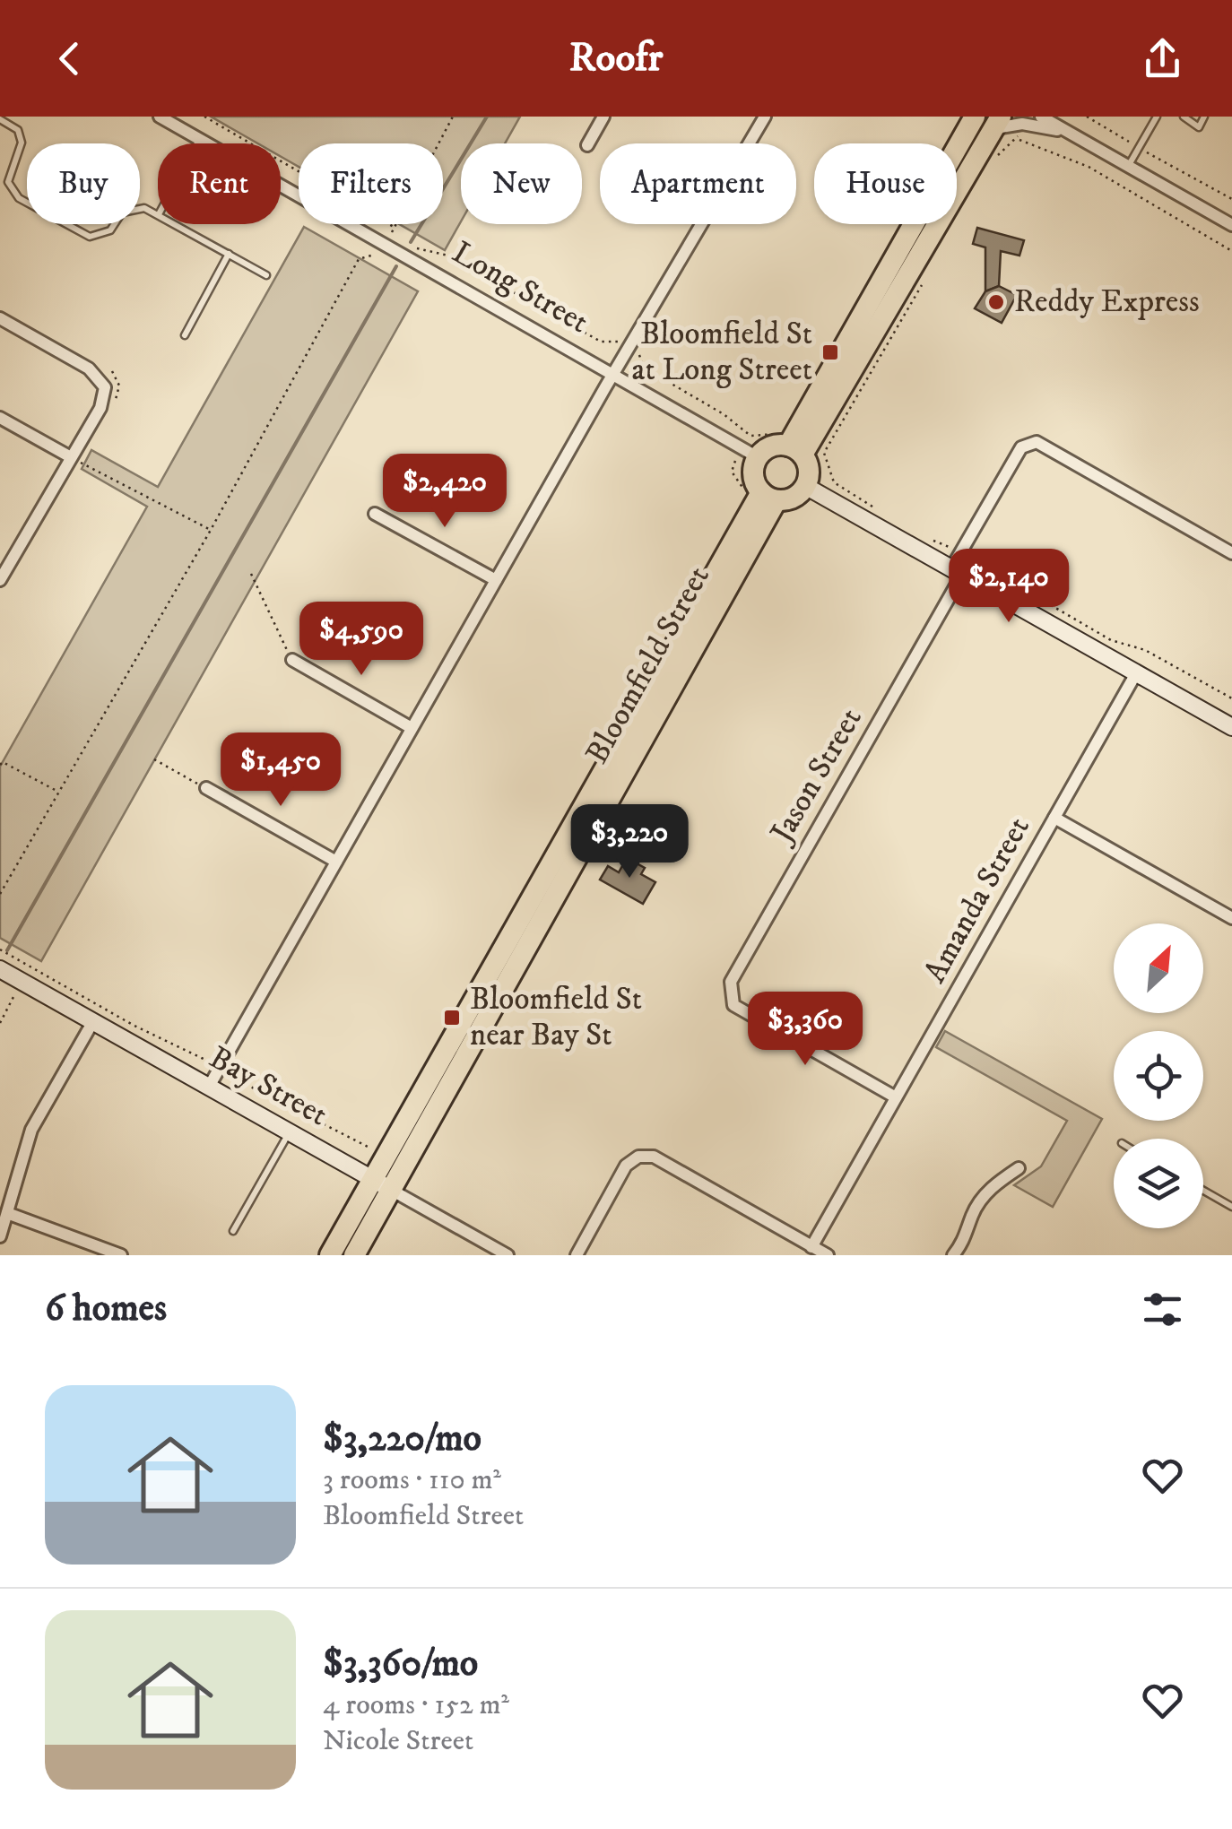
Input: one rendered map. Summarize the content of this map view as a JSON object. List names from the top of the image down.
{
  "streets": {
    "highway": ["Bloomfield Street"],
    "street": [
      "Long Street",
      "Jason Street",
      "Amanda Street",
      "Bay Street"
    ]
  },
  "crossings": [
    ["Long Street", "Bloomfield Street"],
    ["Bloomfield Street", "Bay Street"],
    ["Jason Street", "Amanda Street"]
  ],
  "places": {
    "other": ["Reddy Express"],
    "transit": ["Bloomfield St at Long Street", "Bloomfield St near Bay St"]
  },
  "north": "top right",
  "page": {
    "header": "Roofr",
    "chip": [
      "Buy",
      "Rent",
      "Filters",
      "New",
      "Apartment",
      "House"
    ],
    "price": [
      "$2,420",
      "$2,140",
      "$4,590",
      "$1,450",
      "$3,220",
      "$3,360"
    ],
    "heading": "6 homes",
    "list": [
      {
        "name": "$3,220/mo",
        "note": "3 rooms · 110 m² · Bloomfield Street"
      },
      {
        "name": "$3,360/mo",
        "note": "4 rooms · 152 m² · Nicole Street"
      }
    ]
  }
}
